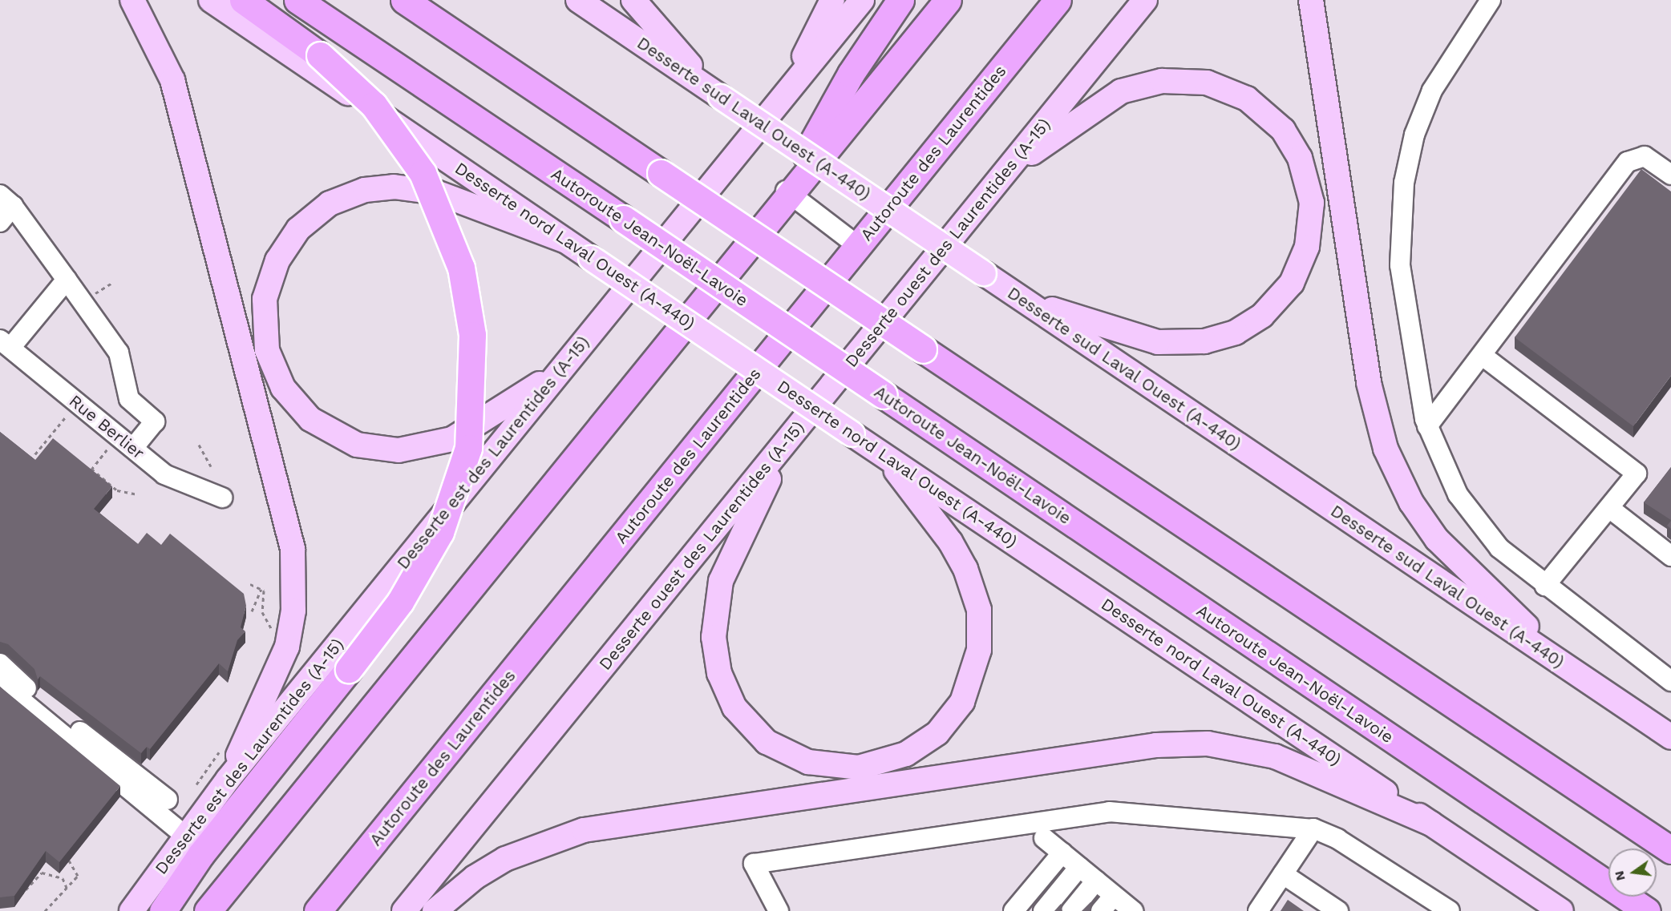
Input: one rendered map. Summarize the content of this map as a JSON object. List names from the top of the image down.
{
  "streets": {
    "highway": ["Autoroute des Laurentides", "Autoroute Jean-Noël-Lavoie"],
    "main road": [
      "Desserte sud Laval Ouest (A-440)",
      "Desserte ouest des Laurentides (A-15)",
      "Desserte nord Laval Ouest (A-440)",
      "Desserte est des Laurentides (A-15)"
    ],
    "street": ["Rue Berlier"]
  },
  "north": "left"
}
